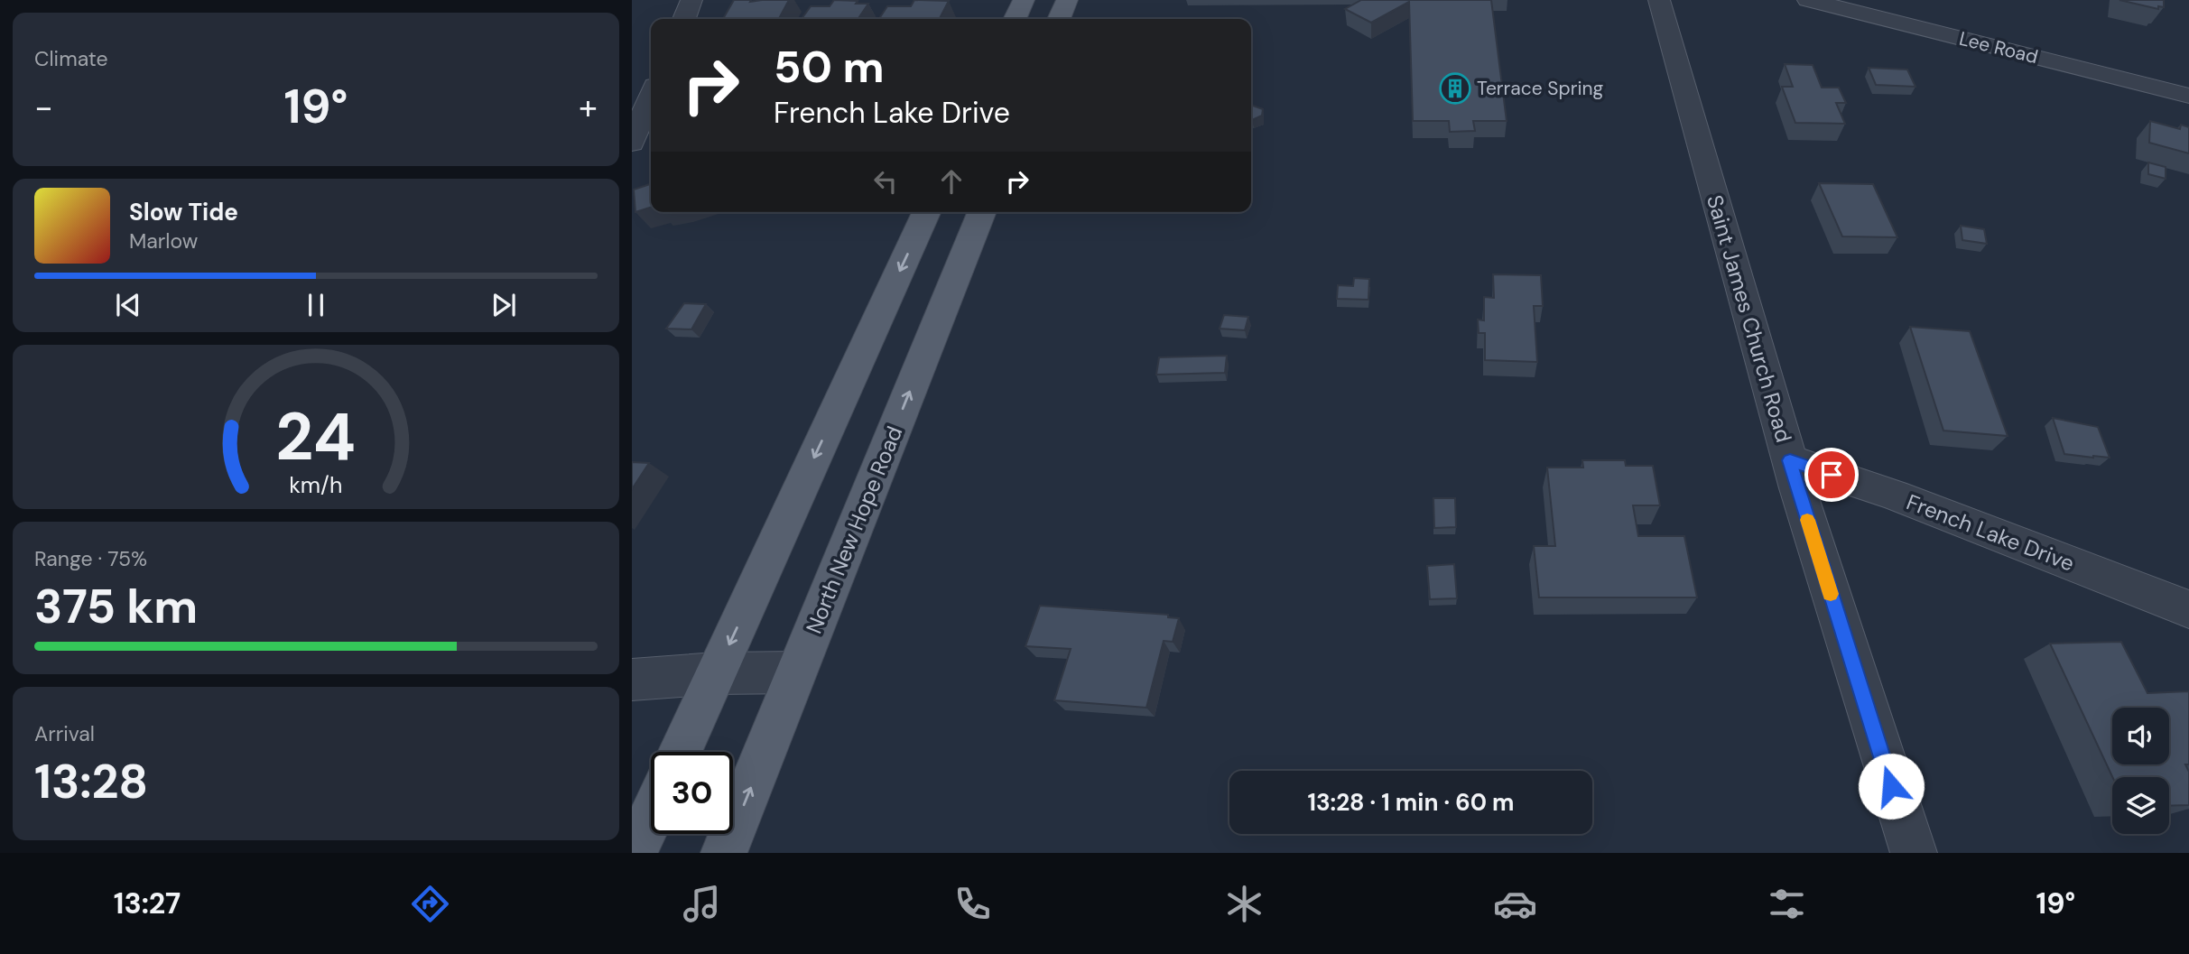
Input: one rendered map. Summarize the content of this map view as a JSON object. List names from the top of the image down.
{
  "streets": {
    "main road": ["North New Hope Road"],
    "street": ["Lee Road", "Saint James Church Road", "French Lake Drive"]
  },
  "crossings": [
    ["Saint James Church Road", "French Lake Drive"]
  ],
  "places": {
    "building": ["Terrace Spring"]
  },
  "page": {
    "tile": [
      "Climate",
      ["Range · 75%", "375 km"],
      ["Arrival", "13:28"]
    ],
    "turn": ["50 m", "French Lake Drive"],
    "heat": ["−", "19°", "+"],
    "song": ["Slow Tide", "Marlow"],
    "limit": "30",
    "trip": "13:28 · 1 min · 60 m",
    "tabs": ["13:27", "19°"],
    "gauge": ["24", "km/h"]
  }
}
